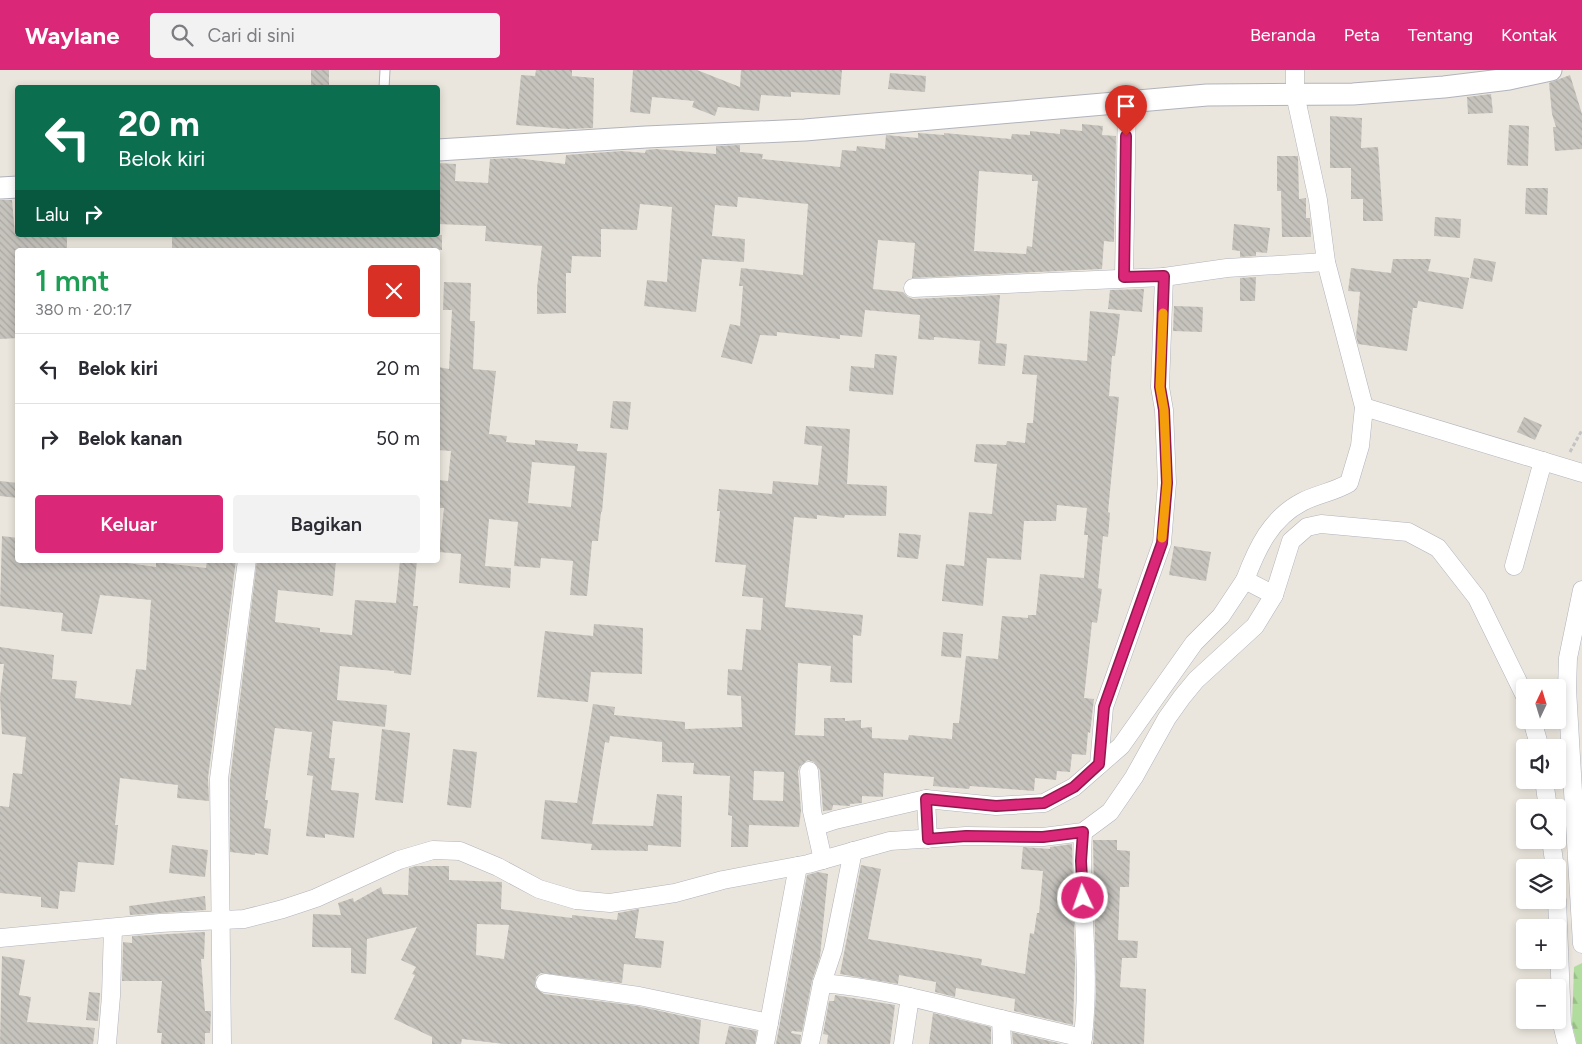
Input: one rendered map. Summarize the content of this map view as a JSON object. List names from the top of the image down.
{
  "north": "top",
  "page": {
    "header": "Waylane",
    "search": "Cari di sini",
    "nav": [
      "Beranda",
      "Peta",
      "Tentang",
      "Kontak"
    ],
    "turn": ["20 m", "Belok kiri"],
    "then": "Lalu",
    "heading": ["1 mnt", "380 m · 20:17"],
    "list": [
      {
        "name": "Belok kiri",
        "value": "20 m"
      },
      {
        "name": "Belok kanan",
        "value": "50 m"
      }
    ],
    "buttons": ["Keluar", "Bagikan"],
    "map_buttons": ["+", "−"]
  }
}
